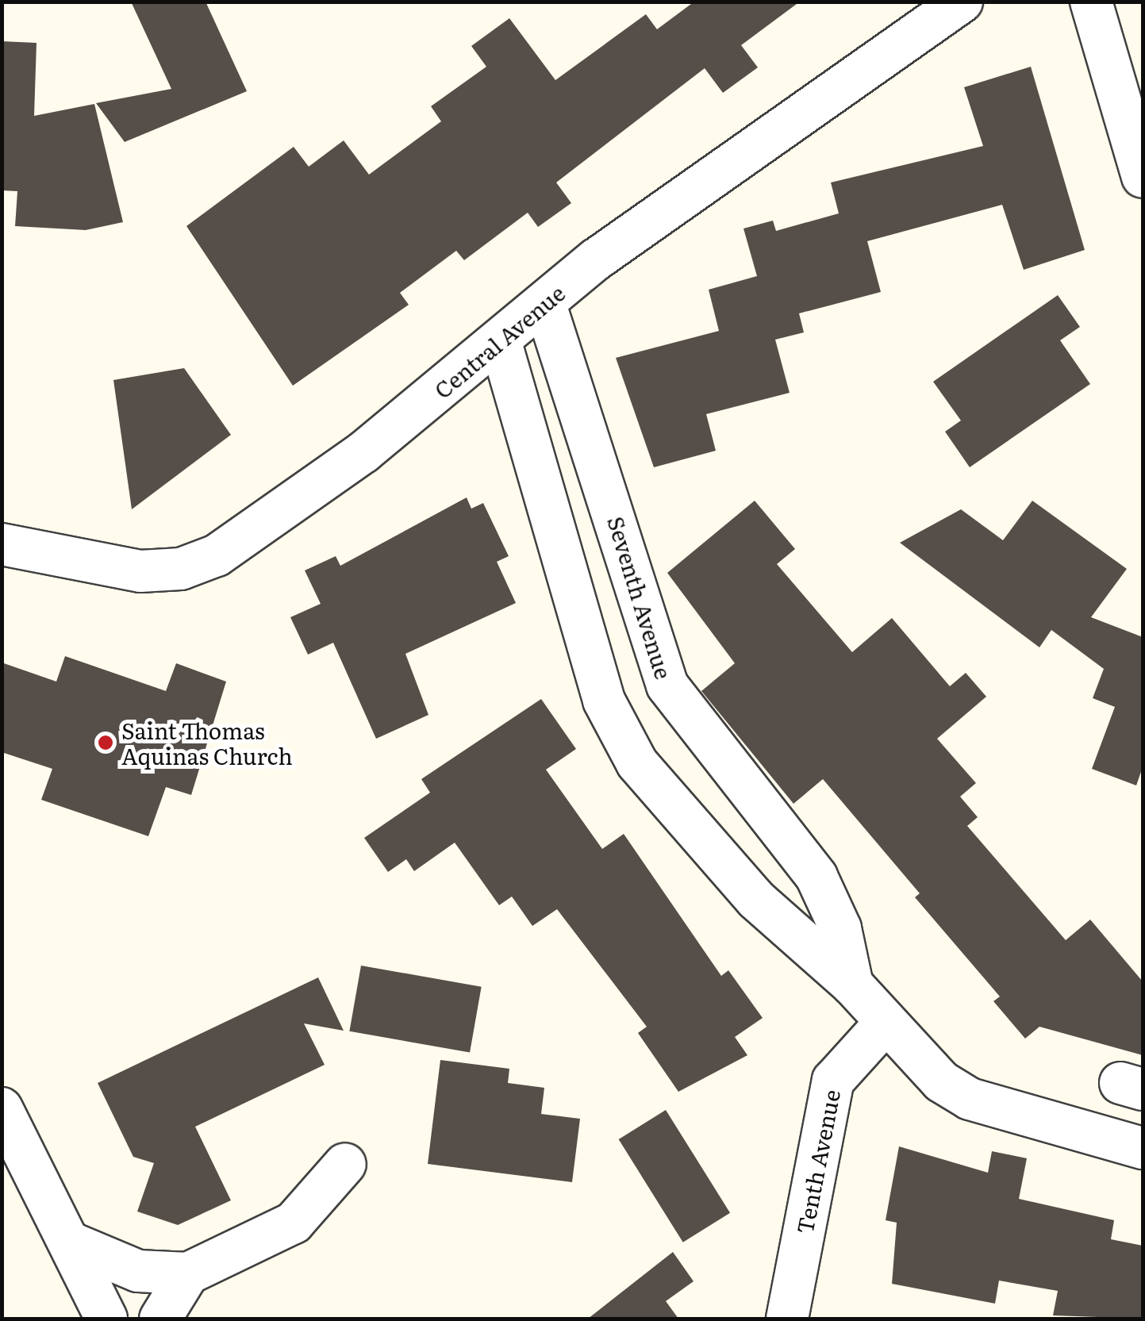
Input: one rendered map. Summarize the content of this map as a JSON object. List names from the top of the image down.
{
  "streets": {
    "street": ["Central Avenue", "Seventh Avenue", "Tenth Avenue"]
  },
  "crossings": [
    ["Central Avenue", "Seventh Avenue"],
    ["Seventh Avenue", "Tenth Avenue"]
  ],
  "places": ["Saint Thomas Aquinas Church"]
}
